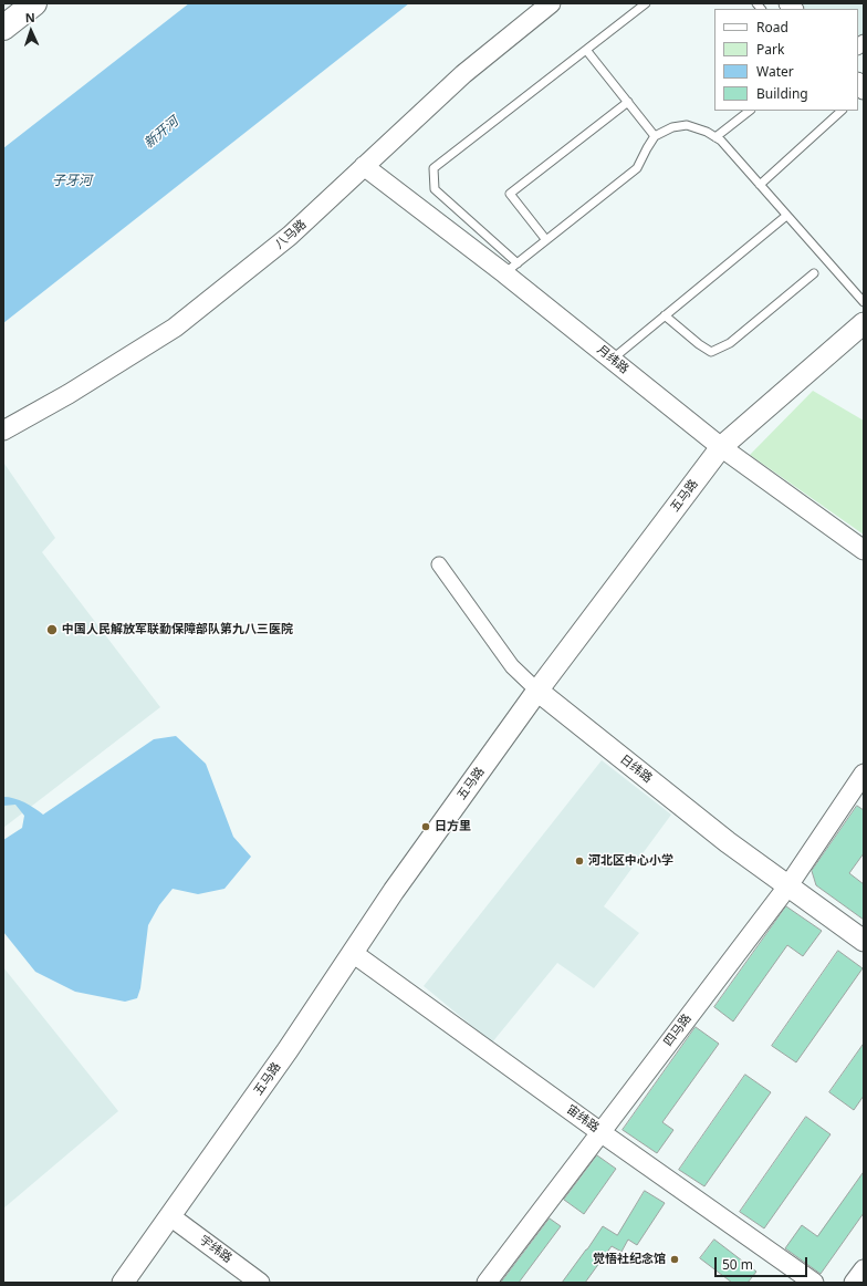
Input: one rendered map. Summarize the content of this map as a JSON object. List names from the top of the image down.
{
  "streets": {
    "main road": ["五马路", "日纬路"],
    "street": [
      "八马路",
      "月纬路",
      "四马路",
      "宙纬路",
      "宇纬路"
    ]
  },
  "crossings": [
    ["八马路", "月纬路"],
    ["月纬路", "五马路"],
    ["五马路", "日纬路"],
    ["五马路", "宙纬路"],
    ["五马路", "宇纬路"],
    ["日纬路", "四马路"],
    ["四马路", "宙纬路"]
  ],
  "water": ["新开河", "子牙河"],
  "places": [
    "中国人民解放军联勤保障部队第九八三医院",
    "日方里",
    "河北区中心小学",
    "觉悟社纪念馆"
  ],
  "legend": [
    "Road",
    "Park",
    "Water",
    "Building"
  ],
  "scale_bar": "50 m",
  "north": "top"
}
